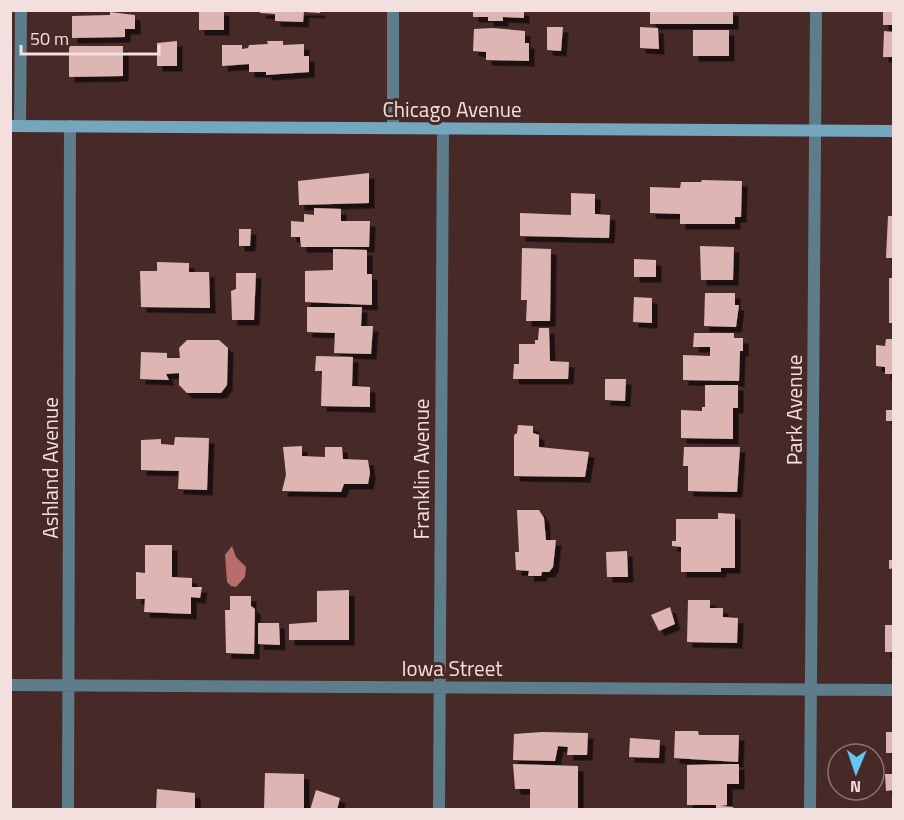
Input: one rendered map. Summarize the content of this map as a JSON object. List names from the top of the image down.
{
  "streets": {
    "main road": ["Chicago Avenue"],
    "street": [
      "Park Avenue",
      "Ashland Avenue",
      "Franklin Avenue",
      "Iowa Street"
    ]
  },
  "crossings": [
    ["Chicago Avenue", "Park Avenue"],
    ["Chicago Avenue", "Ashland Avenue"],
    ["Chicago Avenue", "Franklin Avenue"],
    ["Park Avenue", "Iowa Street"],
    ["Ashland Avenue", "Iowa Street"],
    ["Franklin Avenue", "Iowa Street"]
  ],
  "scale_bar": "50 m",
  "north": "bottom"
}
